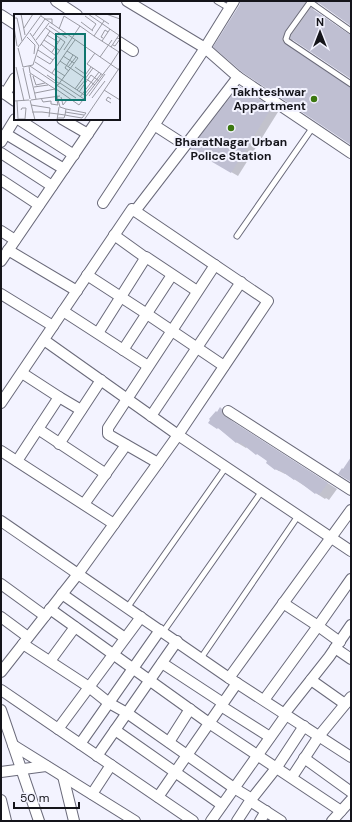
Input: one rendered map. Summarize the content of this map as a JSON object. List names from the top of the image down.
{
  "places": ["Takhteshwar Appartment", "BharatNagar Urban Police Station"],
  "scale_bar": "50 m",
  "north": "top"
}
